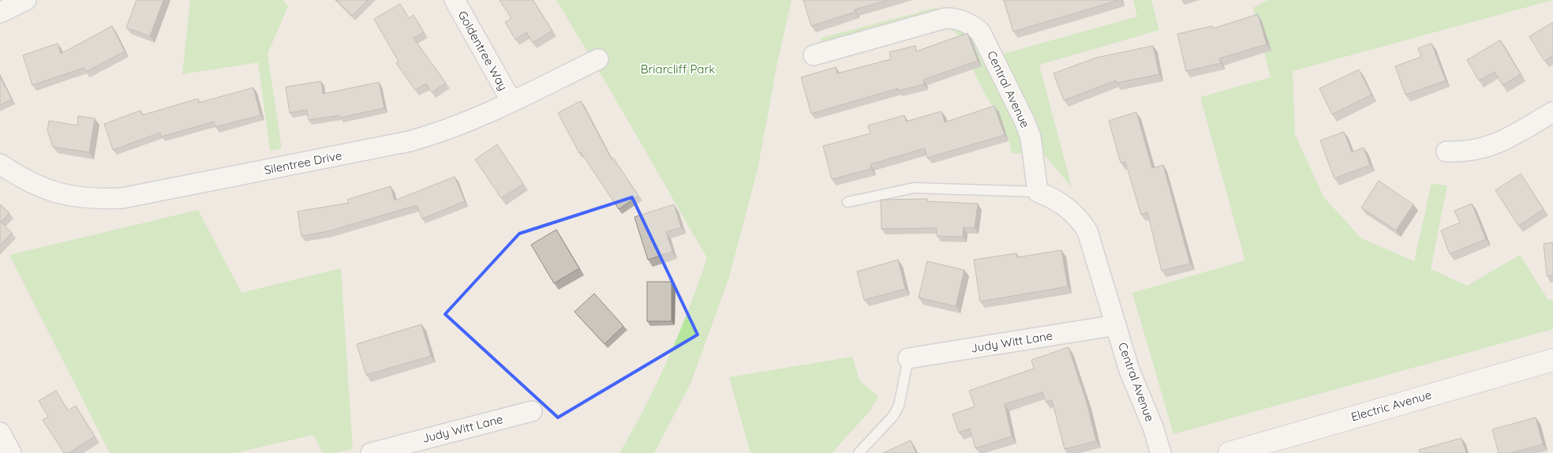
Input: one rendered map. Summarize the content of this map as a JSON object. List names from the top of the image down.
{
  "streets": {
    "street": [
      "Goldentree Way",
      "Central Avenue",
      "Silentree Drive",
      "Judy Witt Lane",
      "Electric Avenue"
    ]
  },
  "crossings": [
    ["Goldentree Way", "Silentree Drive"],
    ["Central Avenue", "Judy Witt Lane"]
  ],
  "parks": ["Briarcliff Park"]
}
